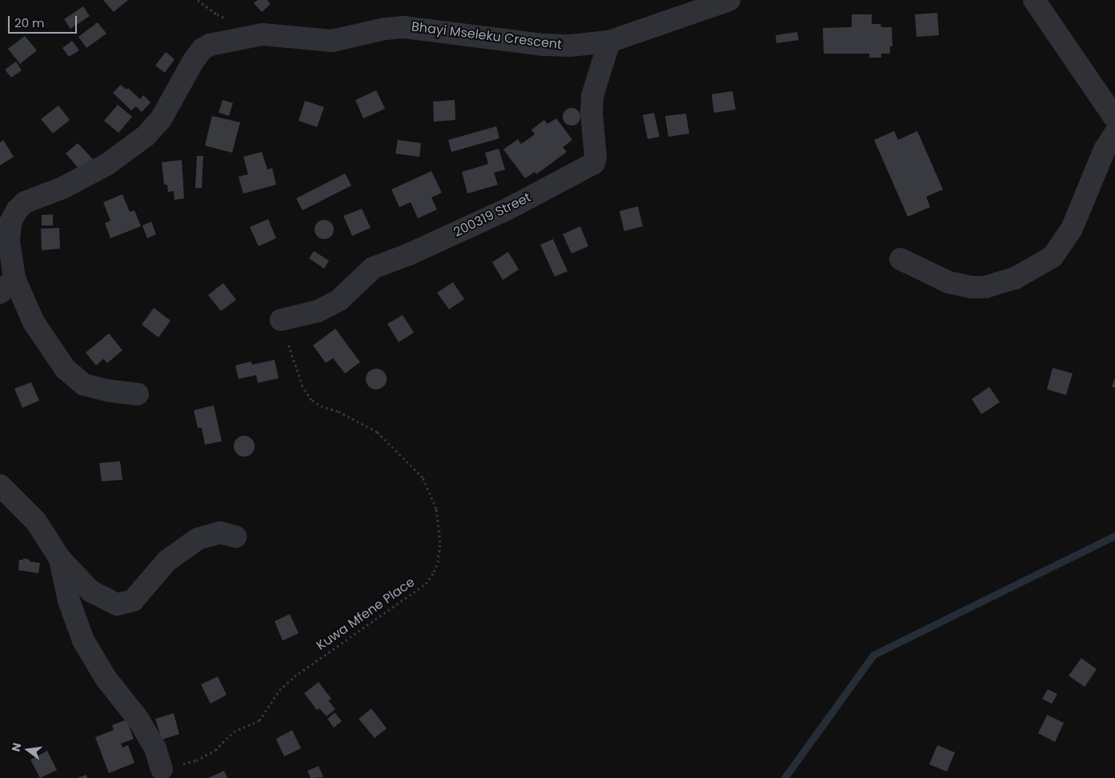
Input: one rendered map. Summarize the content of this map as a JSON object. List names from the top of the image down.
{
  "streets": {
    "street": ["Bhayi Mseleku Crescent", "200319 Street"],
    "path": ["Kuwa Mfene Place"]
  },
  "crossings": [
    ["Bhayi Mseleku Crescent", "200319 Street"],
    ["200319 Street", "Kuwa Mfene Place"]
  ],
  "scale_bar": "20 m",
  "north": "left"
}
